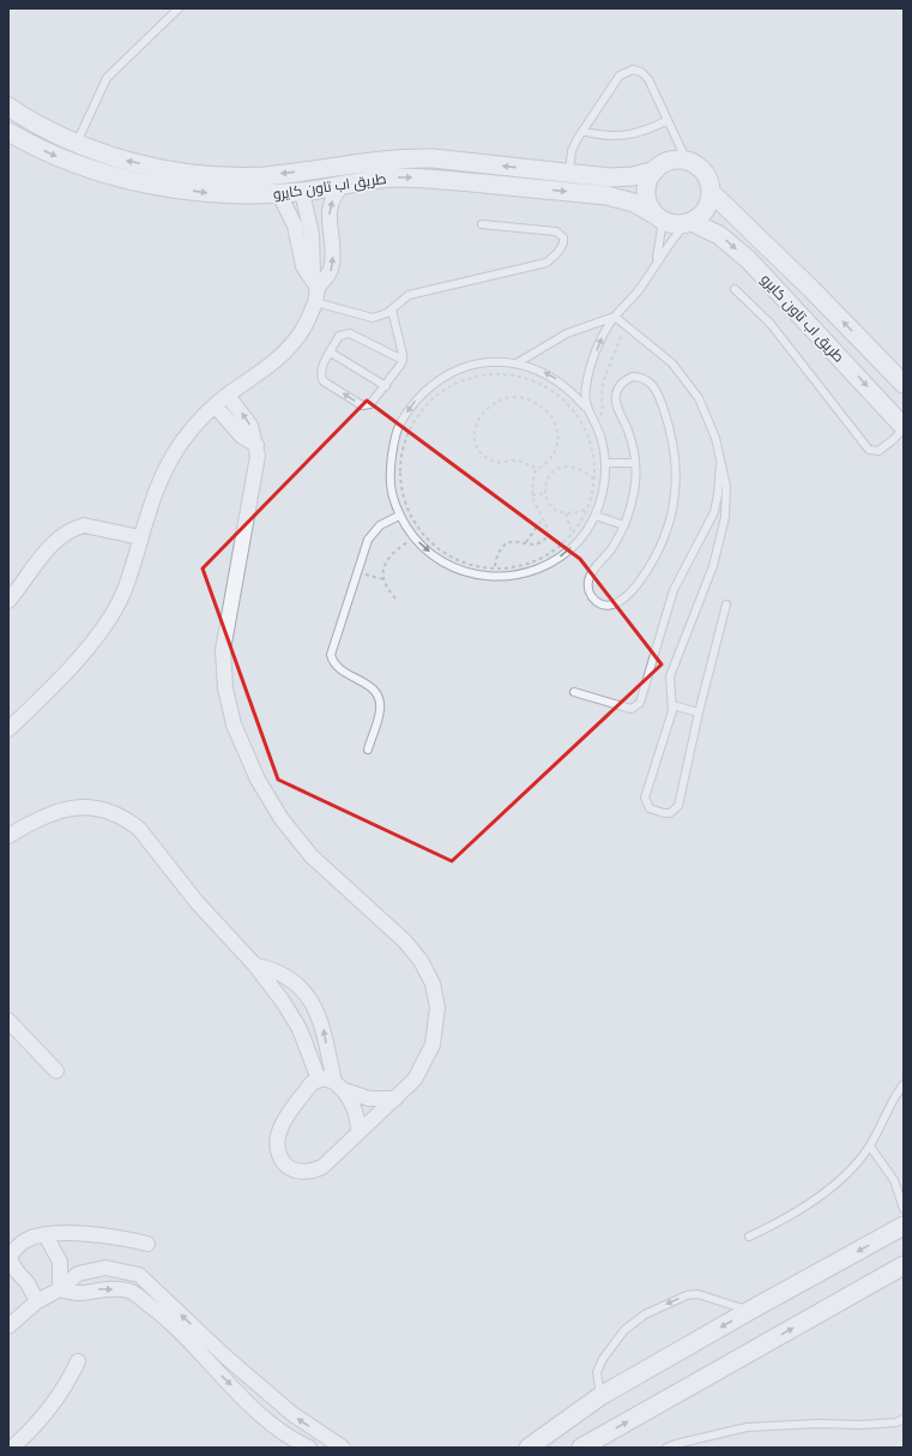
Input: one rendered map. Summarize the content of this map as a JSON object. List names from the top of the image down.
{
  "streets": {
    "street": ["طريق اب تاون كايرو"]
  }
}
